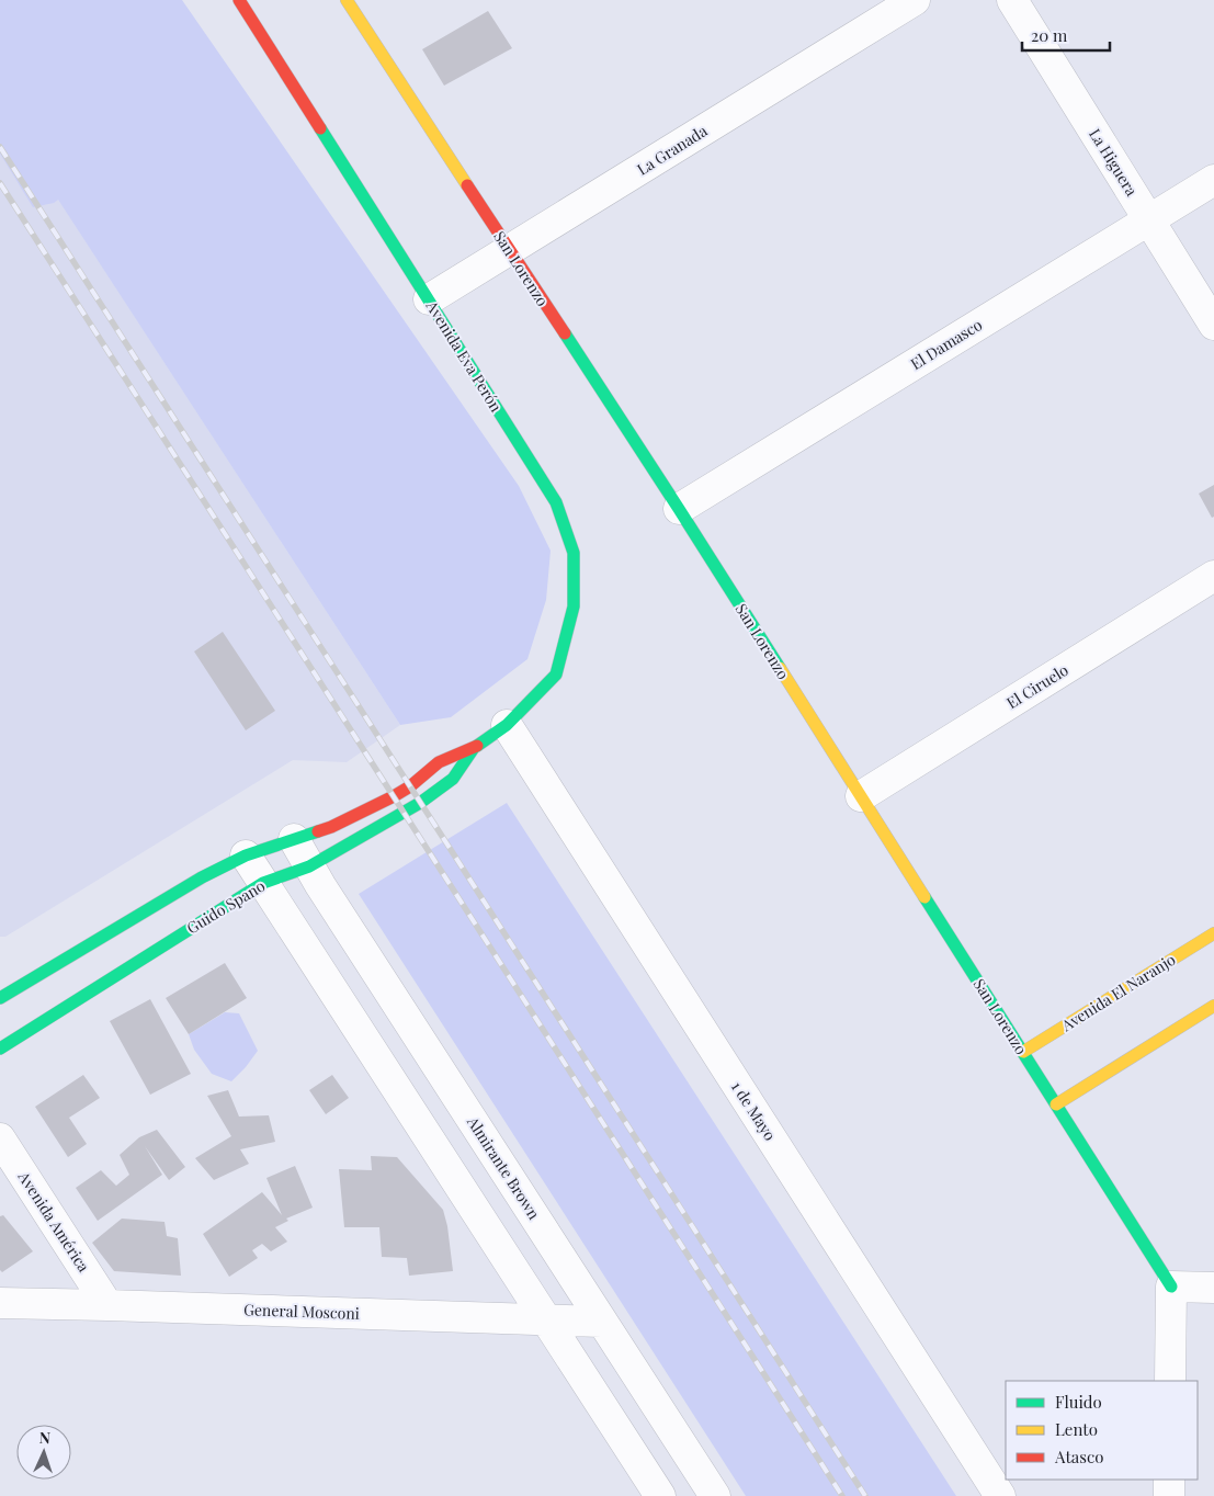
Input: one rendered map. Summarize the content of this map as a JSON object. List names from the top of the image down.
{
  "streets": {
    "main road": [
      "San Lorenzo",
      "Avenida Eva Perón",
      "Guido Spano",
      "Avenida El Naranjo"
    ],
    "street": [
      "La Granada",
      "La Higuera",
      "El Damasco",
      "El Ciruelo",
      "1 de Mayo",
      "Almirante Brown",
      "Avenida América",
      "General Mosconi"
    ]
  },
  "crossings": [
    ["La Granada", "San Lorenzo"],
    ["La Granada", "Avenida Eva Perón"],
    ["La Higuera", "El Damasco"],
    ["San Lorenzo", "El Damasco"],
    ["San Lorenzo", "El Ciruelo"],
    ["San Lorenzo", "Avenida El Naranjo"],
    ["Avenida Eva Perón", "Guido Spano"],
    ["Avenida Eva Perón", "1 de Mayo"],
    ["Guido Spano", "1 de Mayo"],
    ["Guido Spano", "Almirante Brown"],
    ["Almirante Brown", "General Mosconi"],
    ["Avenida América", "General Mosconi"]
  ],
  "legend": ["Fluido", "Lento", "Atasco"],
  "scale_bar": "20 m",
  "north": "top"
}
